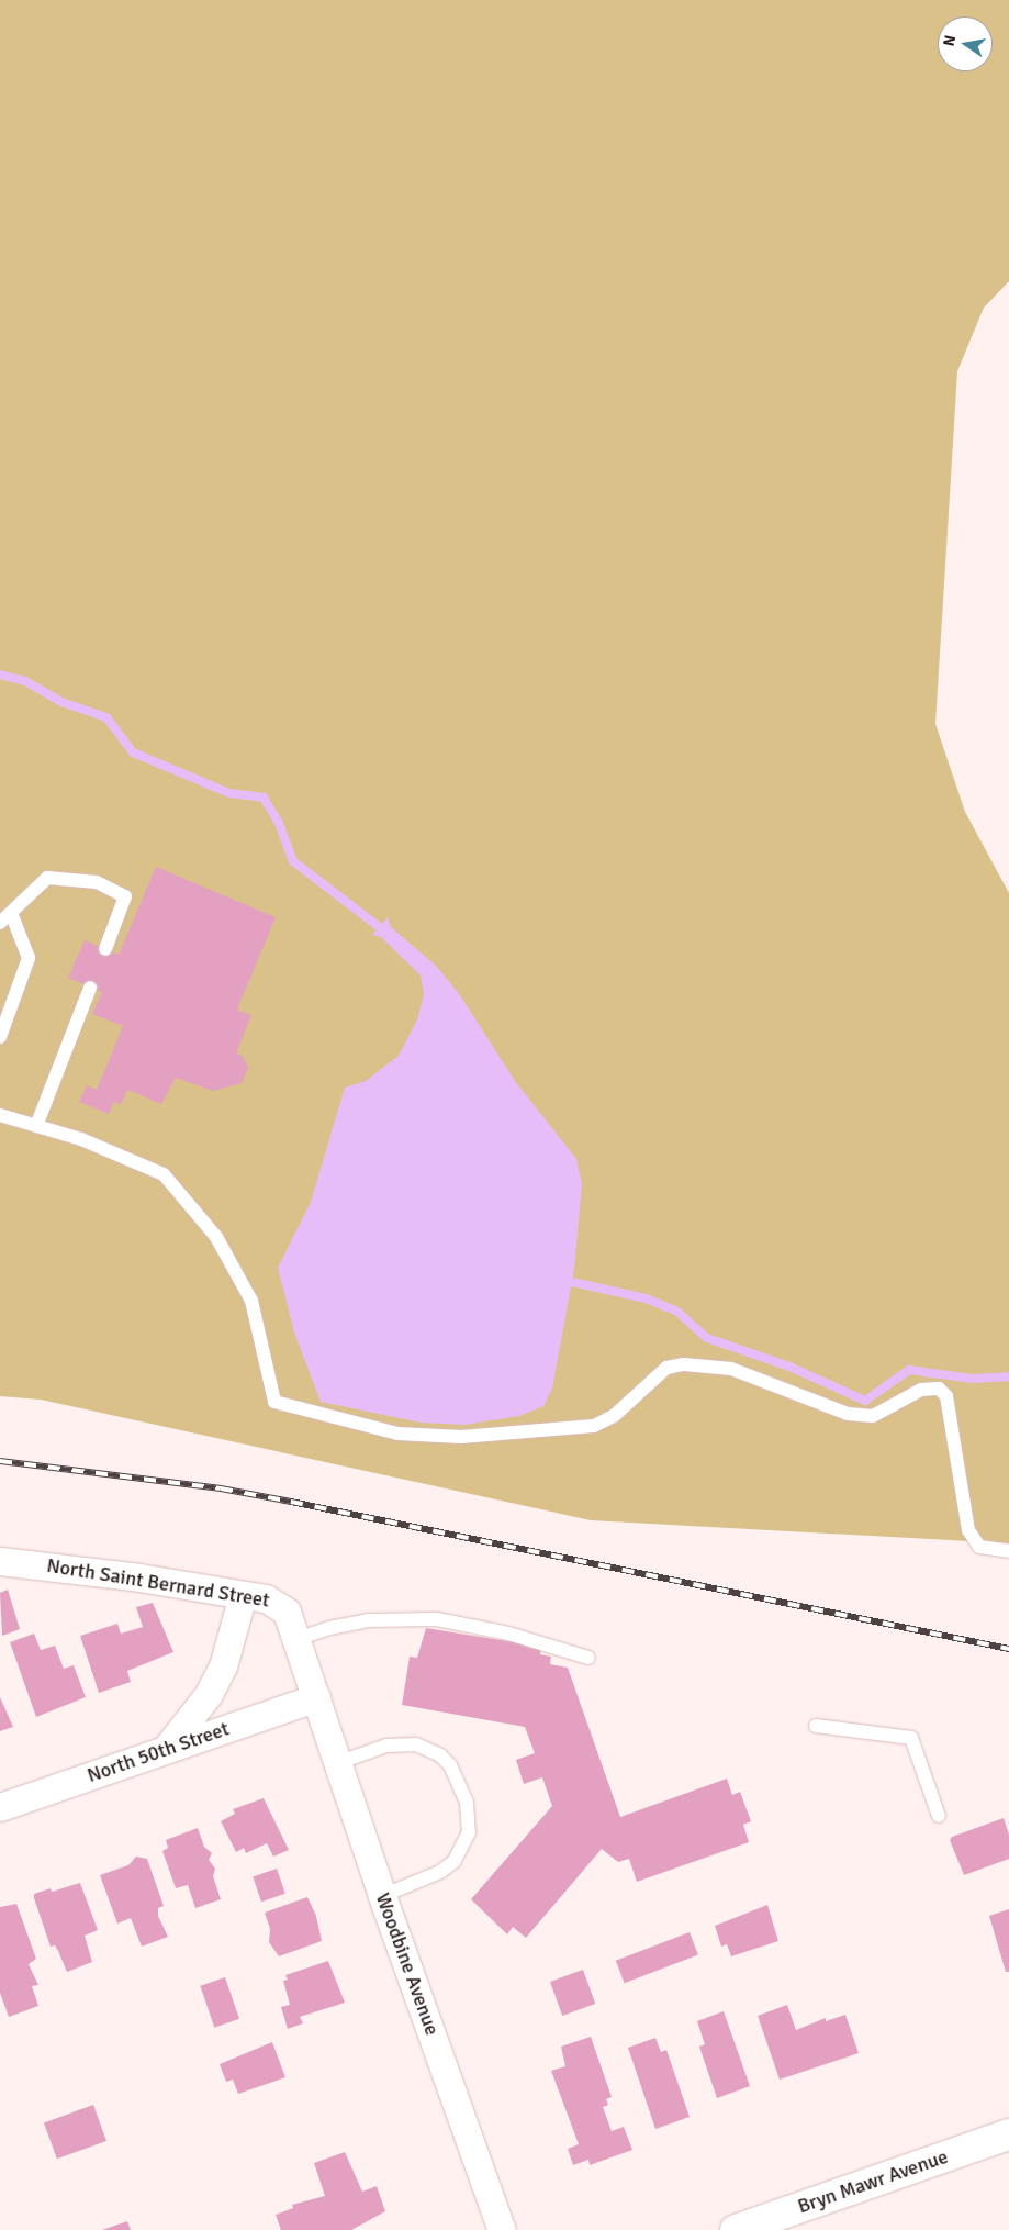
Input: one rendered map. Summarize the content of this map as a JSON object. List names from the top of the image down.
{
  "streets": {
    "street": [
      "North Saint Bernard Street",
      "North 50th Street",
      "Woodbine Avenue",
      "Bryn Mawr Avenue"
    ]
  },
  "crossings": [
    ["North Saint Bernard Street", "North 50th Street"],
    ["North Saint Bernard Street", "Woodbine Avenue"],
    ["North 50th Street", "Woodbine Avenue"]
  ],
  "north": "left"
}
